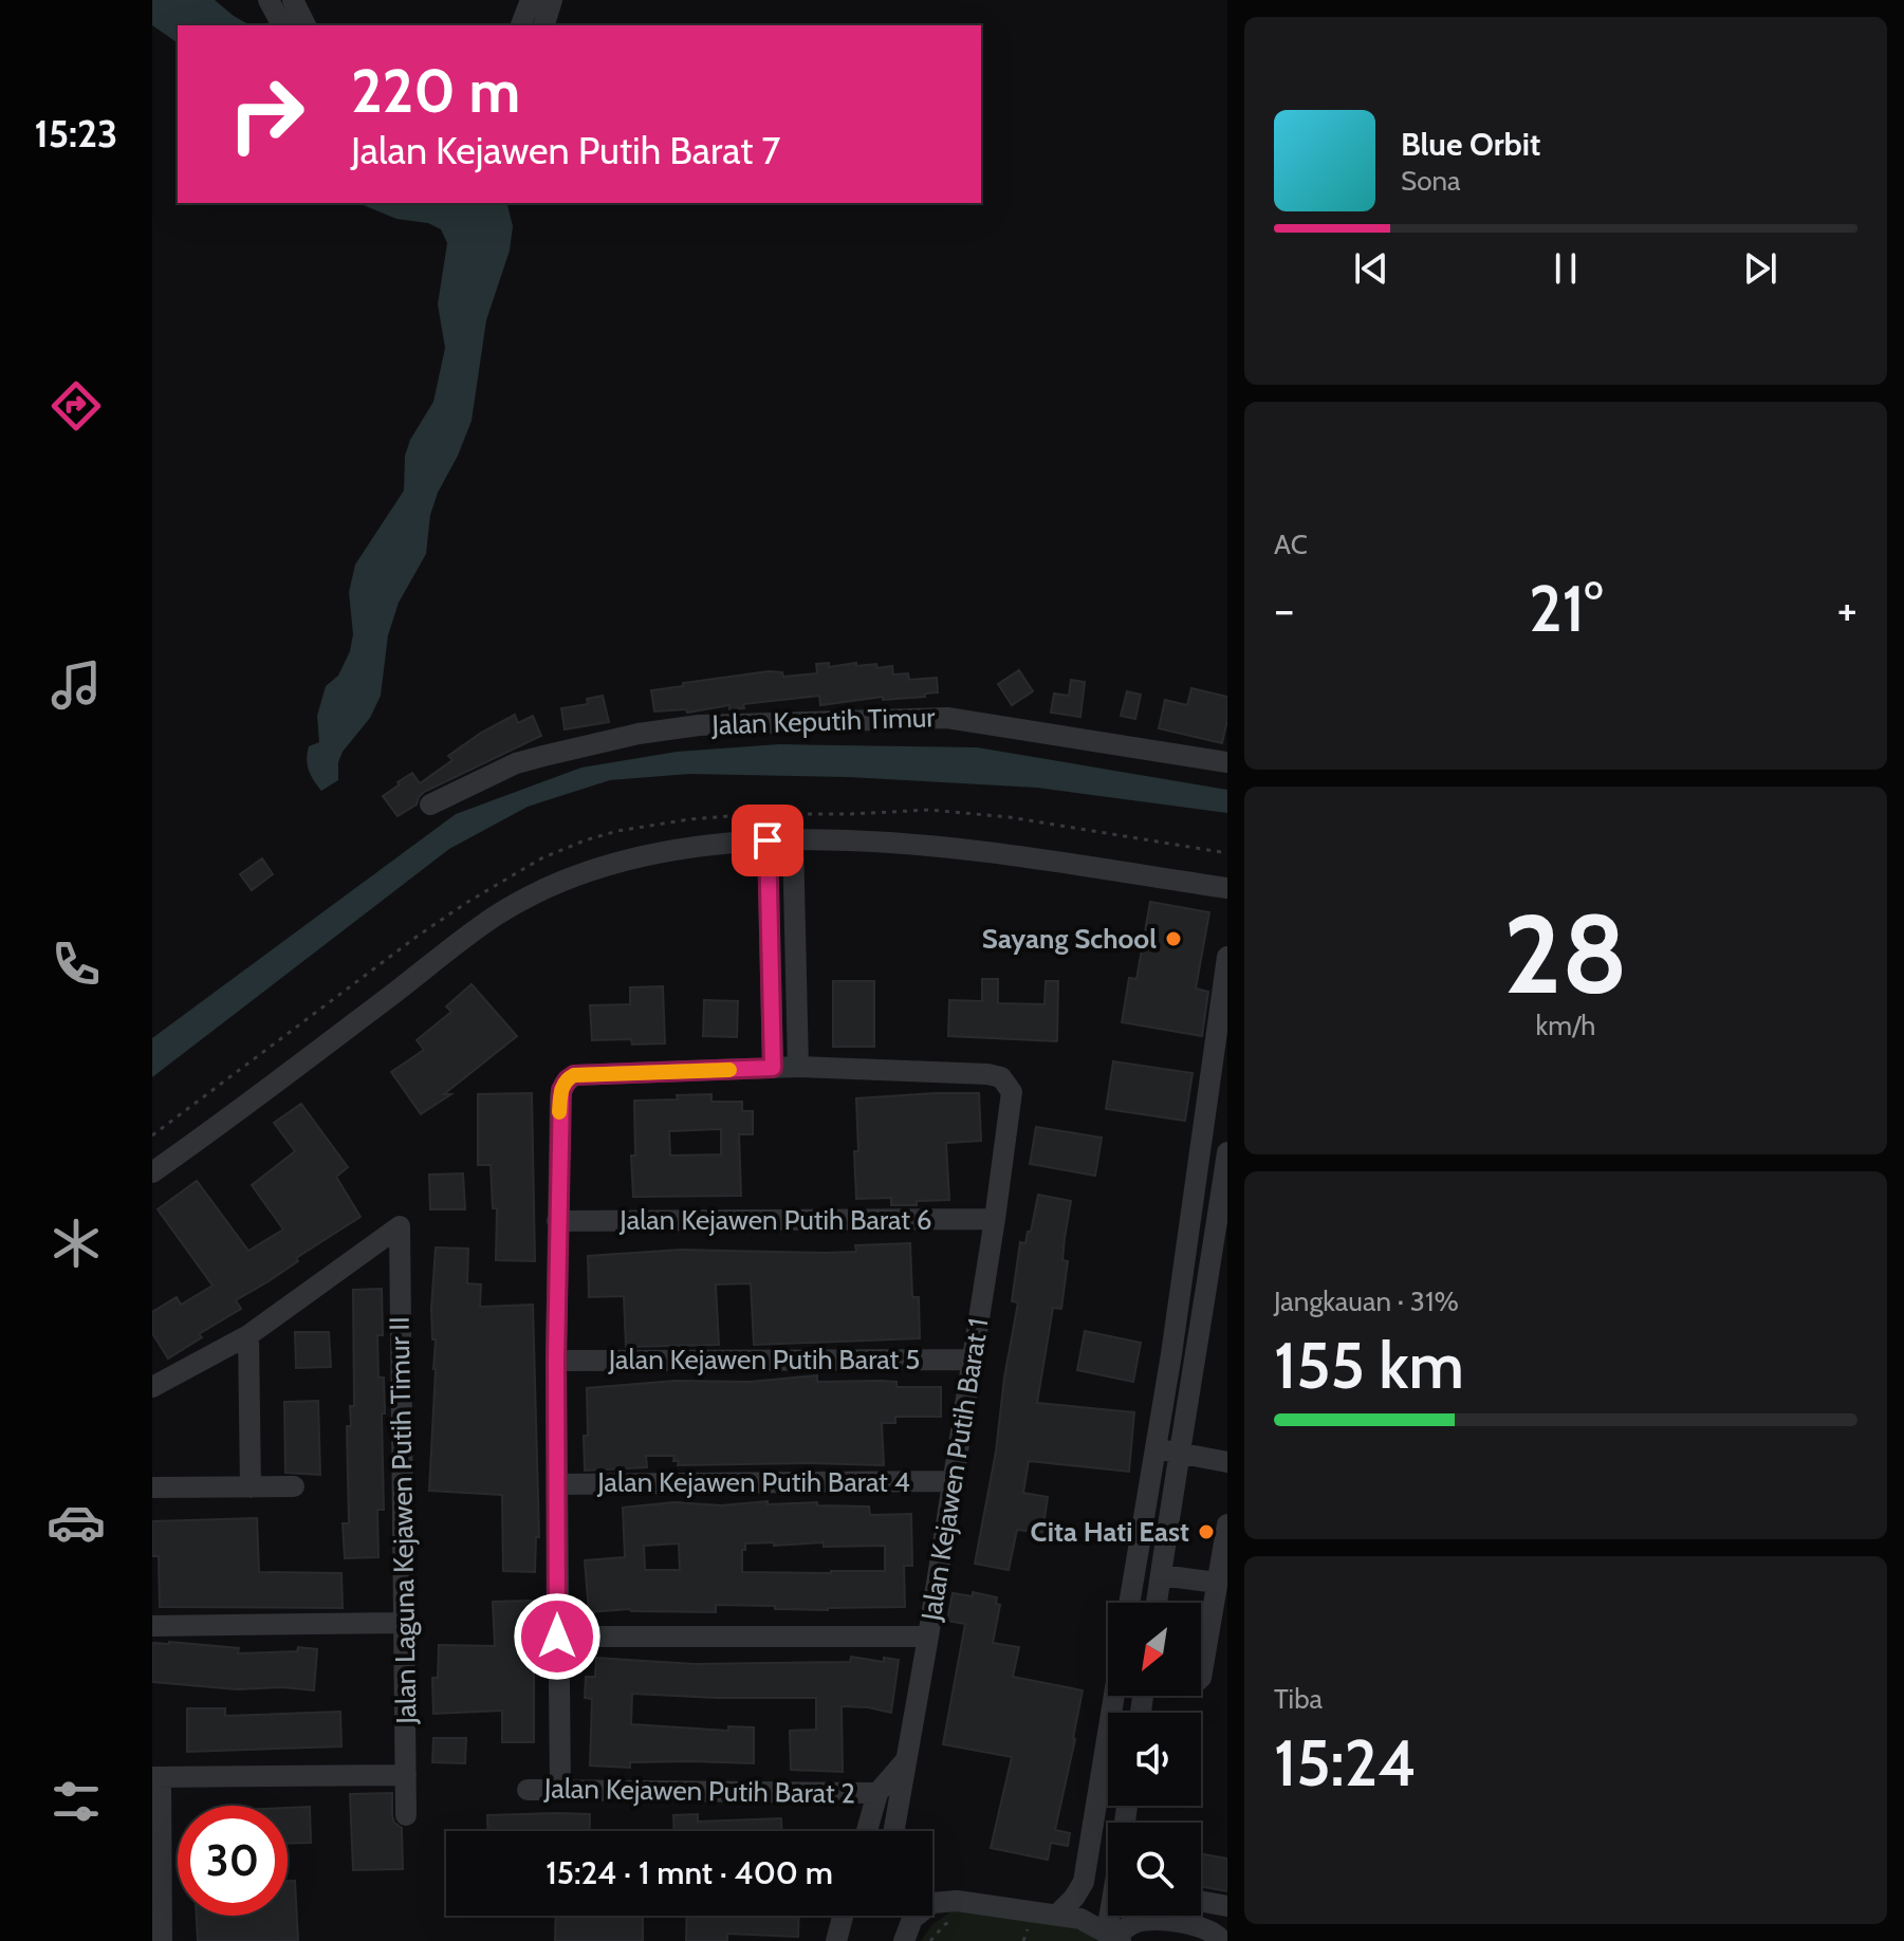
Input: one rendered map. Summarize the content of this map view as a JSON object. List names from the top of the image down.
{
  "streets": {
    "street": [
      "Jalan Keputih Timur",
      "Jalan Kejawen Putih Barat 6",
      "Jalan Kejawen Putih Barat 5",
      "Jalan Kejawen Putih Barat 1",
      "Jalan Kejawen Putih Barat 4",
      "Jalan Laguna Kejawen Putih Timur II",
      "Jalan Kejawen Putih Barat 2"
    ]
  },
  "crossings": [
    ["Jalan Kejawen Putih Barat 6", "Jalan Kejawen Putih Barat 1"],
    ["Jalan Kejawen Putih Barat 5", "Jalan Kejawen Putih Barat 1"],
    ["Jalan Kejawen Putih Barat 1", "Jalan Kejawen Putih Barat 4"],
    ["Jalan Kejawen Putih Barat 1", "Jalan Kejawen Putih Barat 2"]
  ],
  "places": ["Sayang School", "Cita Hati East"],
  "north": "bottom left",
  "page": {
    "tabs": "15:23",
    "turn": ["220 m", "Jalan Kejawen Putih Barat 7"],
    "song": ["Blue Orbit", "Sona"],
    "tile": [
      "AC",
      ["28", "km/h"],
      ["Jangkauan · 31%", "155 km"],
      ["Tiba", "15:24"]
    ],
    "heat": ["−", "21°", "+"],
    "limit": "30",
    "trip": "15:24 · 1 mnt · 400 m"
  }
}
